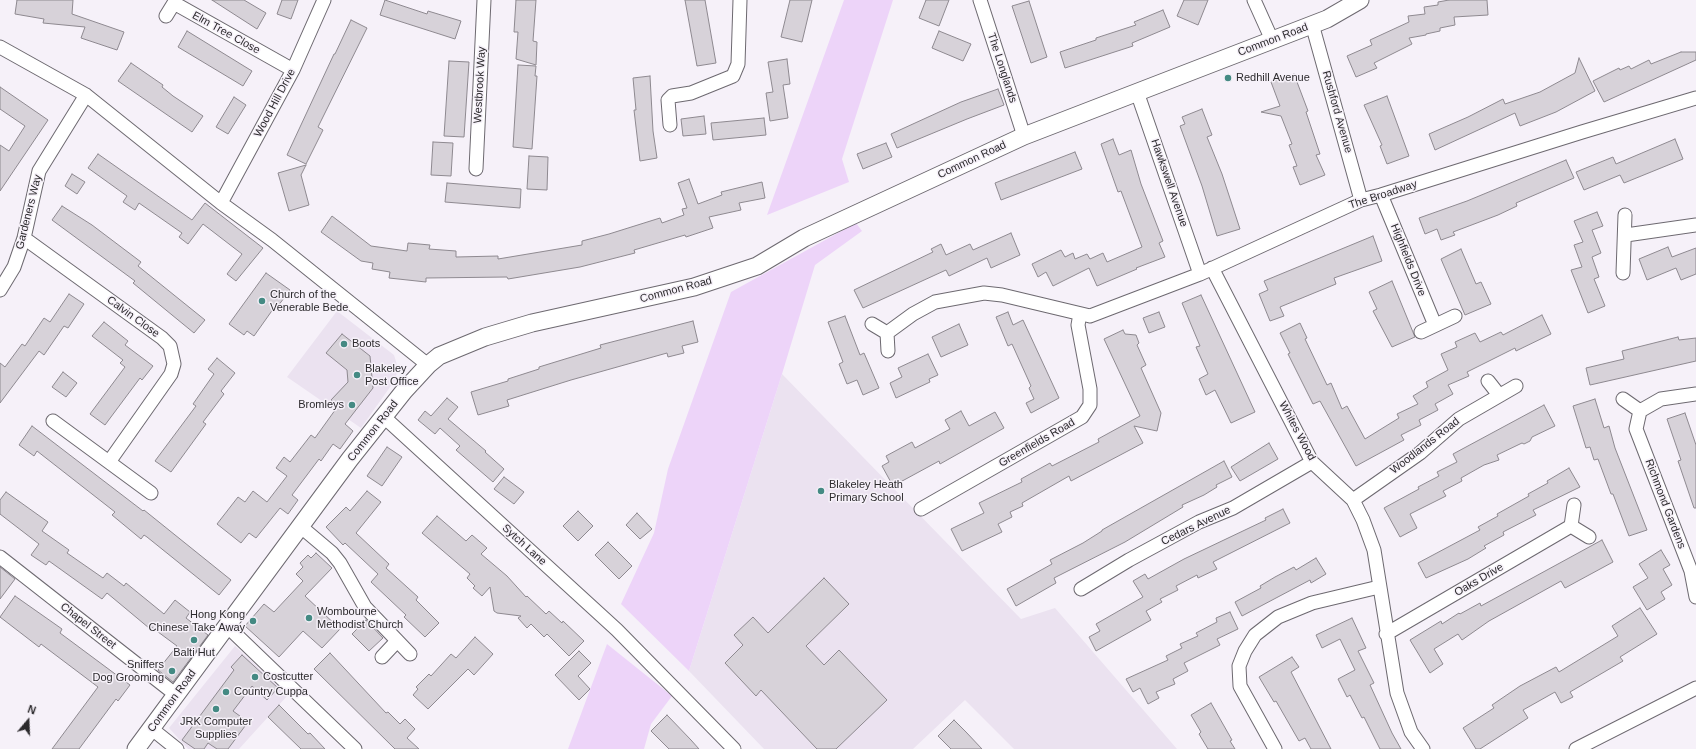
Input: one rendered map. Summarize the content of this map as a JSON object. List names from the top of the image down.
{
  "streets": {
    "street": [
      "Elm Tree Close",
      "Common Road",
      "The Longlands",
      "Westbrook Way",
      "Wood Hill Drive",
      "Rushford Avenue",
      "Hawkswell Avenue",
      "The Broadway",
      "Gardeners Way",
      "Highfields Drive",
      "Calvin Close",
      "Whites Wood",
      "Greenfields Road",
      "Woodlands Road",
      "Richmond Gardens",
      "Cedars Avenue",
      "Sytch Lane",
      "Oaks Drive",
      "Chapel Street"
    ]
  },
  "crossings": [
    ["Elm Tree Close", "Wood Hill Drive"],
    ["Common Road", "The Longlands"],
    ["Common Road", "Rushford Avenue"],
    ["Common Road", "Hawkswell Avenue"],
    ["Common Road", "Sytch Lane"],
    ["Common Road", "Chapel Street"],
    ["Rushford Avenue", "The Broadway"],
    ["Hawkswell Avenue", "The Broadway"],
    ["The Broadway", "Highfields Drive"],
    ["The Broadway", "Whites Wood"],
    ["The Broadway", "Greenfields Road"],
    ["Gardeners Way", "Calvin Close"],
    ["Whites Wood", "Woodlands Road"],
    ["Whites Wood", "Cedars Avenue"],
    ["Whites Wood", "Oaks Drive"]
  ],
  "places": [
    "Redhill Avenue",
    "Church of the Venerable Bede",
    "Boots",
    "Blakeley Post Office",
    "Bromleys",
    "Blakeley Heath Primary School",
    "Wombourne Methodist Church",
    "Hong Kong Chinese Take Away",
    "Balti Hut",
    "Sniffers Dog Grooming",
    "Costcutter",
    "Country Cuppa",
    "JRK Computer Supplies"
  ],
  "north": "top"
}
